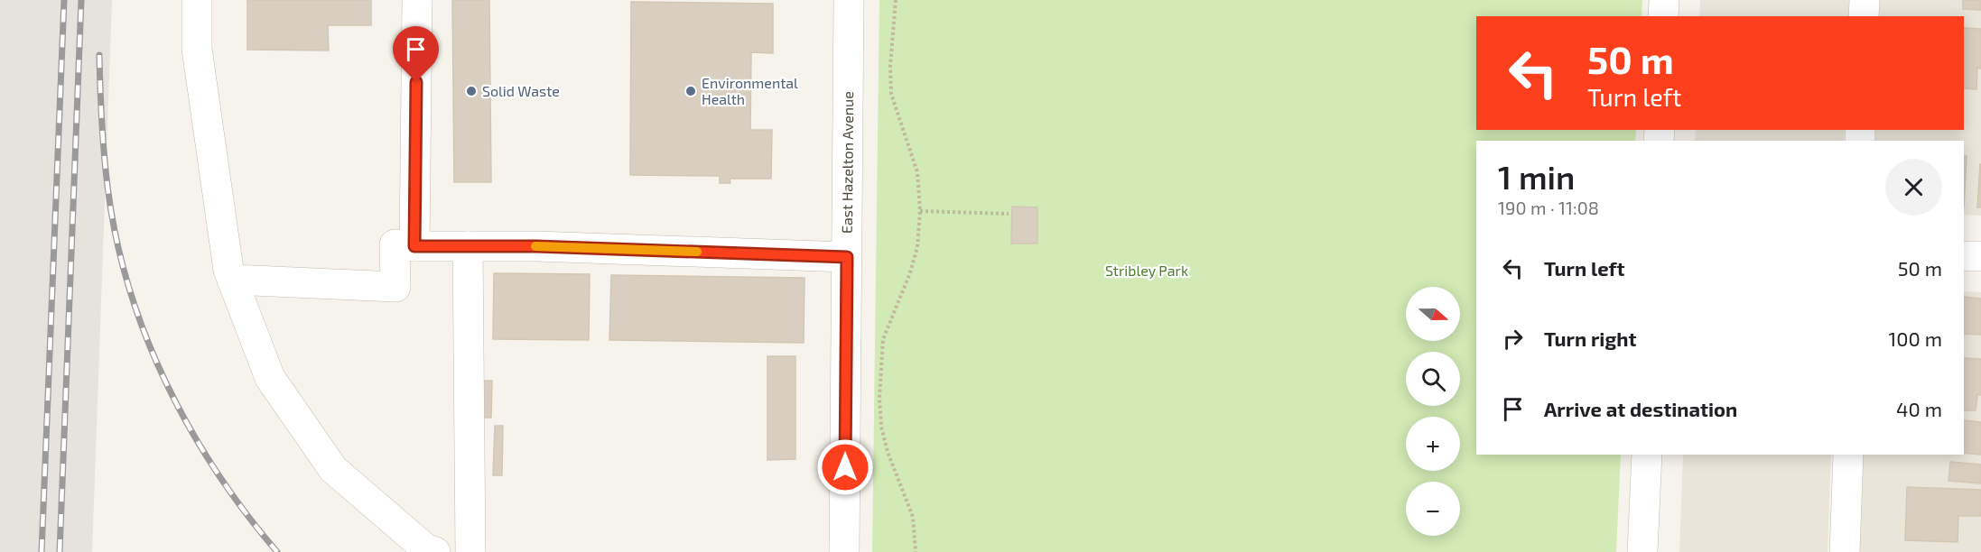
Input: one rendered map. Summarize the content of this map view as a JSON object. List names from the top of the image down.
{
  "streets": {
    "street": ["East Hazelton Avenue"]
  },
  "parks": ["Stribley Park"],
  "places": ["Solid Waste", "Environmental Health"],
  "north": "right",
  "page": {
    "turn": ["50 m", "Turn left"],
    "heading": ["1 min", "190 m · 11:08"],
    "list": [
      {
        "name": "Turn left",
        "value": "50 m"
      },
      {
        "name": "Turn right",
        "value": "100 m"
      },
      {
        "name": "Arrive at destination",
        "value": "40 m"
      }
    ],
    "map_buttons": ["+", "−"]
  }
}
